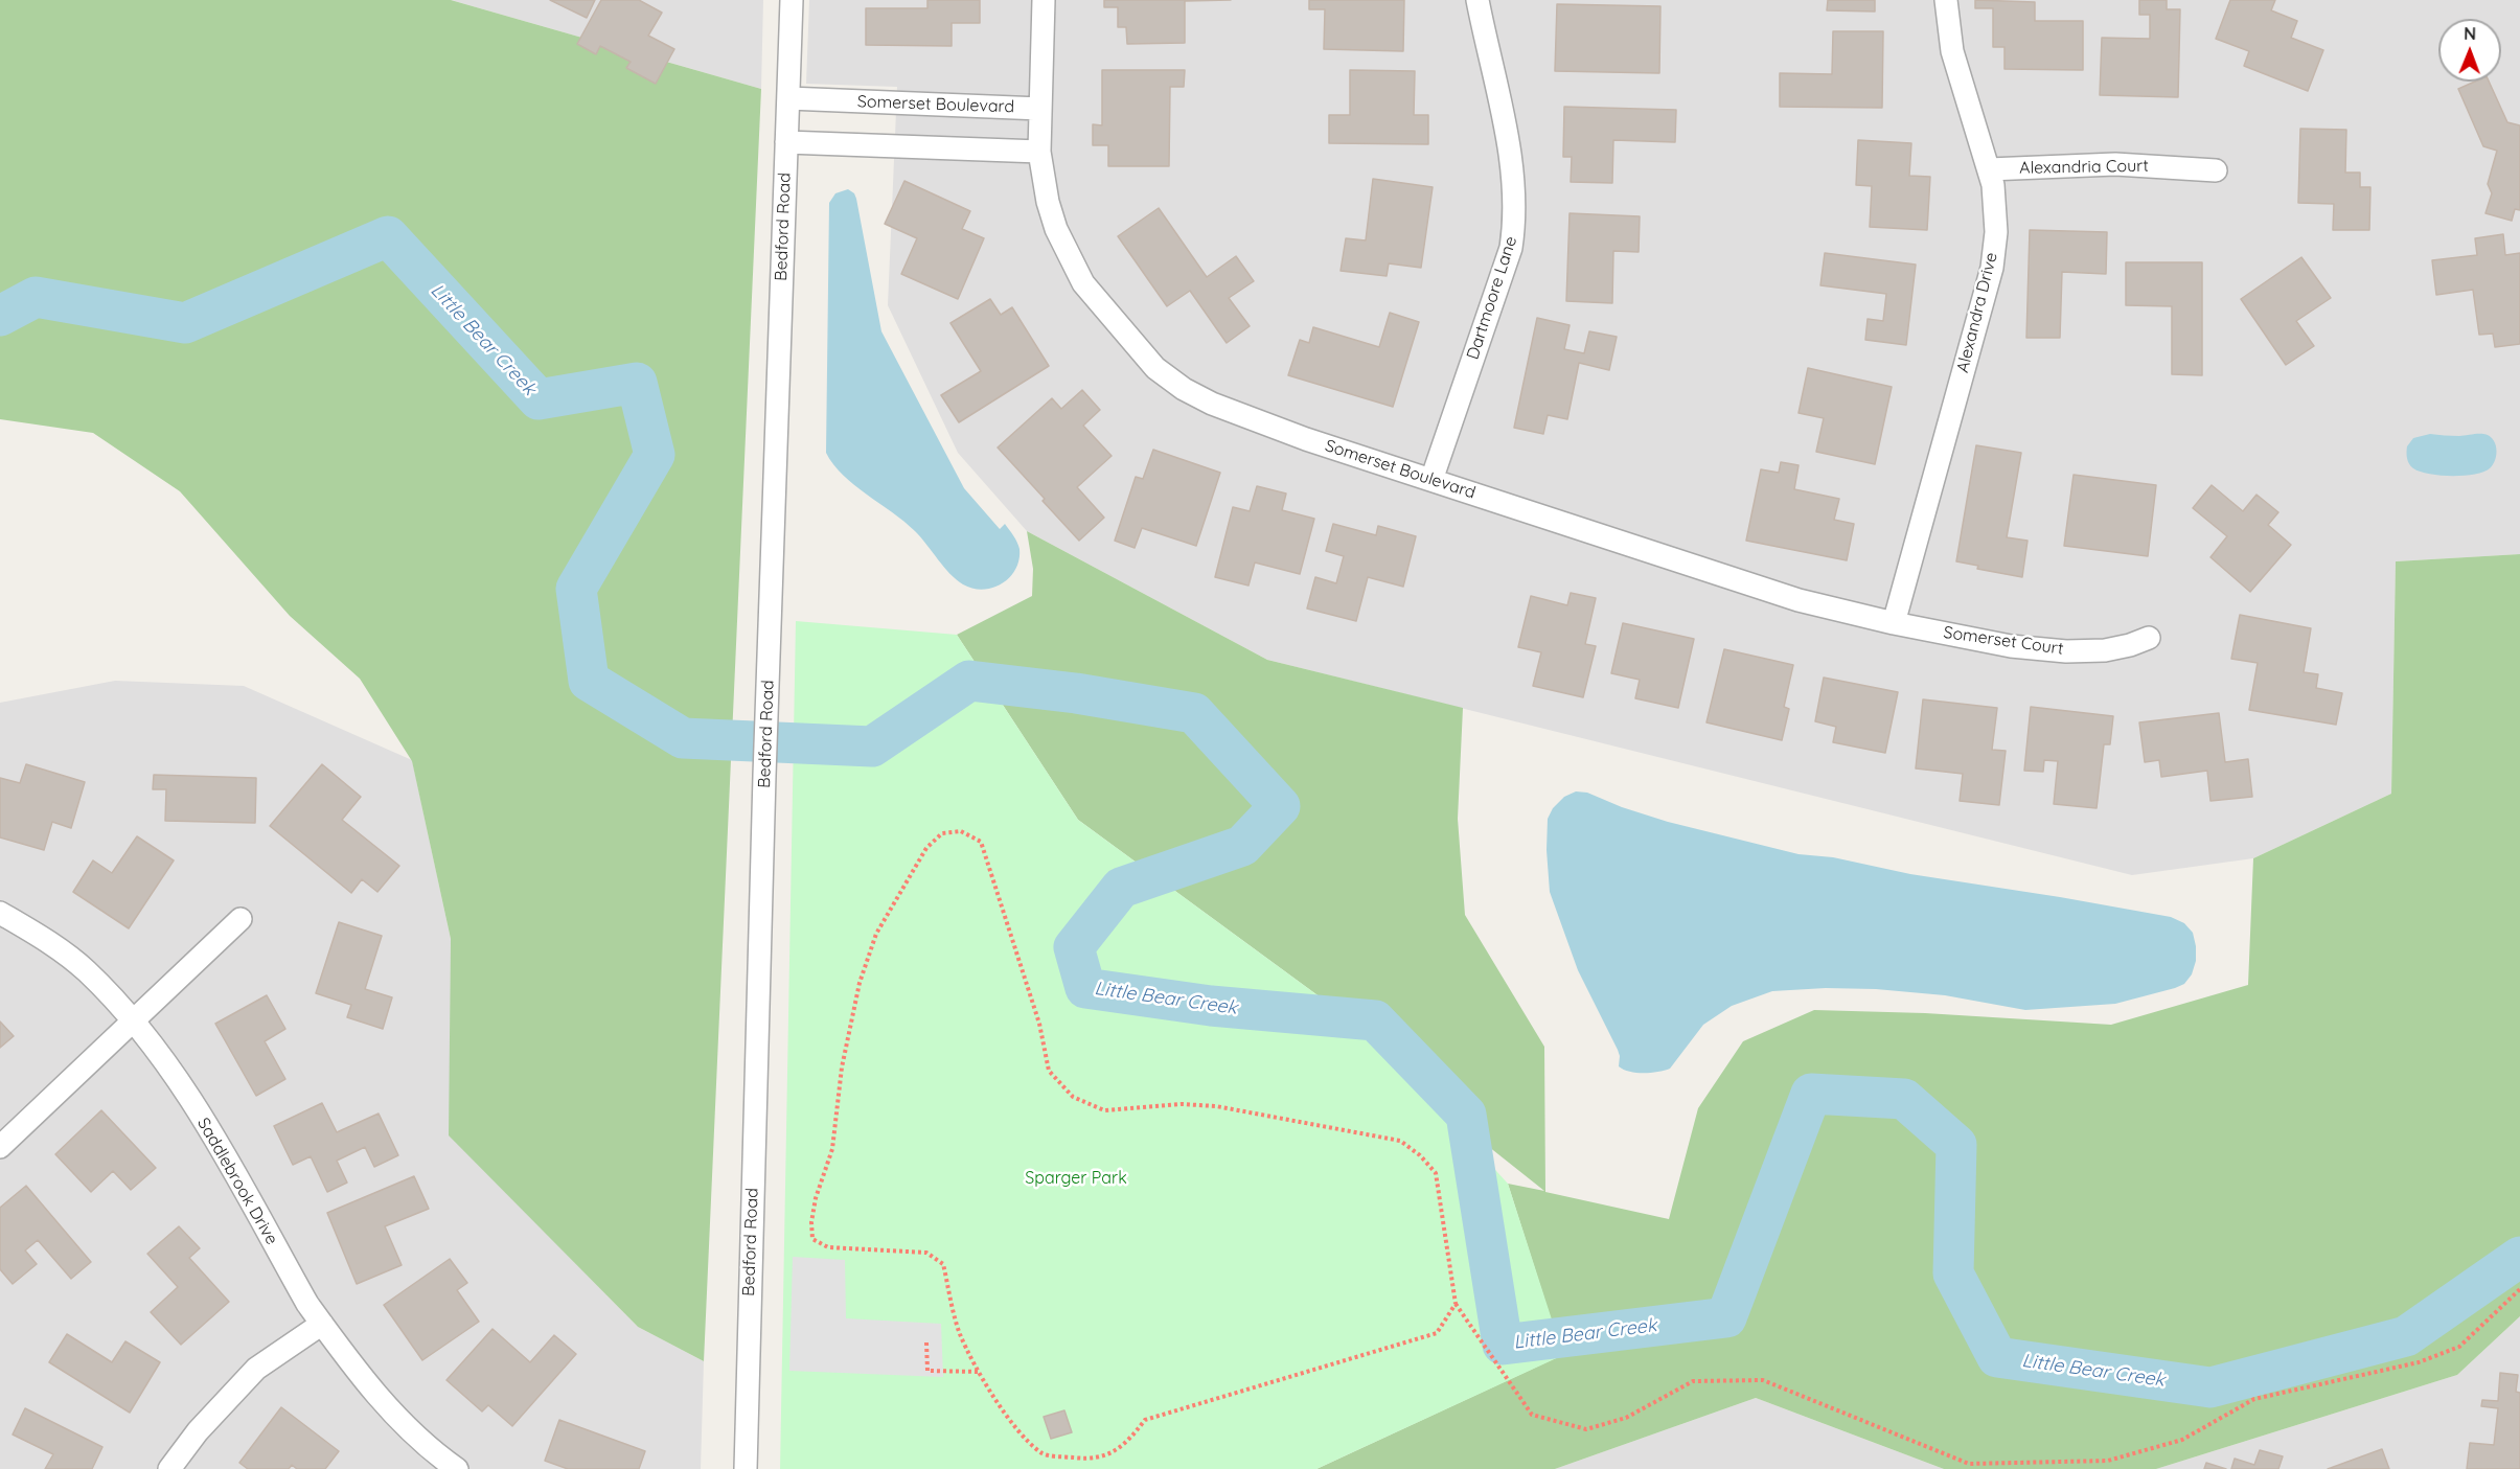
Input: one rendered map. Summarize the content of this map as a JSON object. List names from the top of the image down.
{
  "streets": {
    "street": [
      "Somerset Boulevard",
      "Alexandria Court",
      "Bedford Road",
      "Dartmoore Lane",
      "Alexandra Drive",
      "Somerset Court",
      "Saddlebrook Drive"
    ]
  },
  "crossings": [
    ["Somerset Boulevard", "Bedford Road"],
    ["Somerset Boulevard", "Dartmoore Lane"],
    ["Somerset Boulevard", "Alexandra Drive"],
    ["Somerset Boulevard", "Somerset Court"],
    ["Alexandria Court", "Alexandra Drive"],
    ["Alexandra Drive", "Somerset Court"]
  ],
  "water": ["Little Bear Creek"],
  "parks": ["Sparger Park"],
  "north": "top"
}
